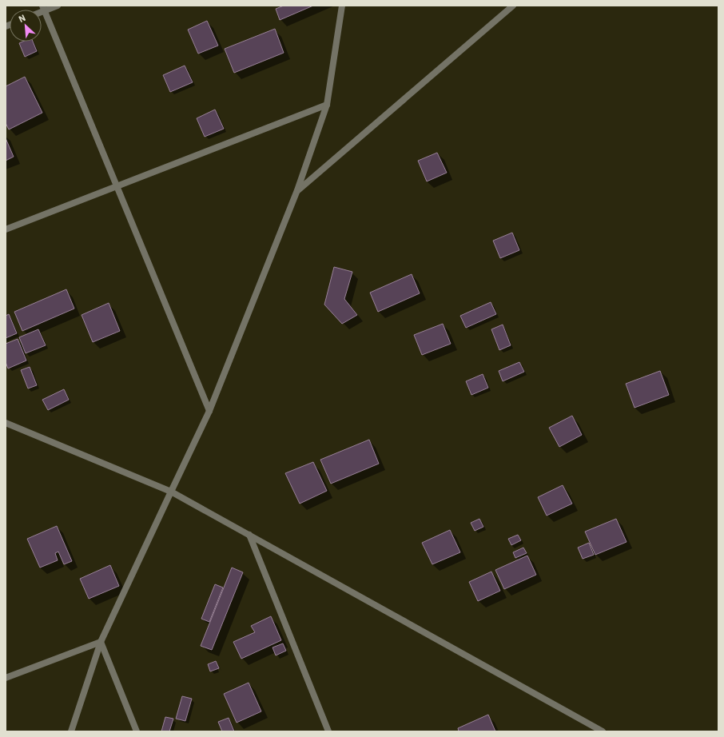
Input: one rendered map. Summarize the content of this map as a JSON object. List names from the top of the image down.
{
  "north": "top left"
}
